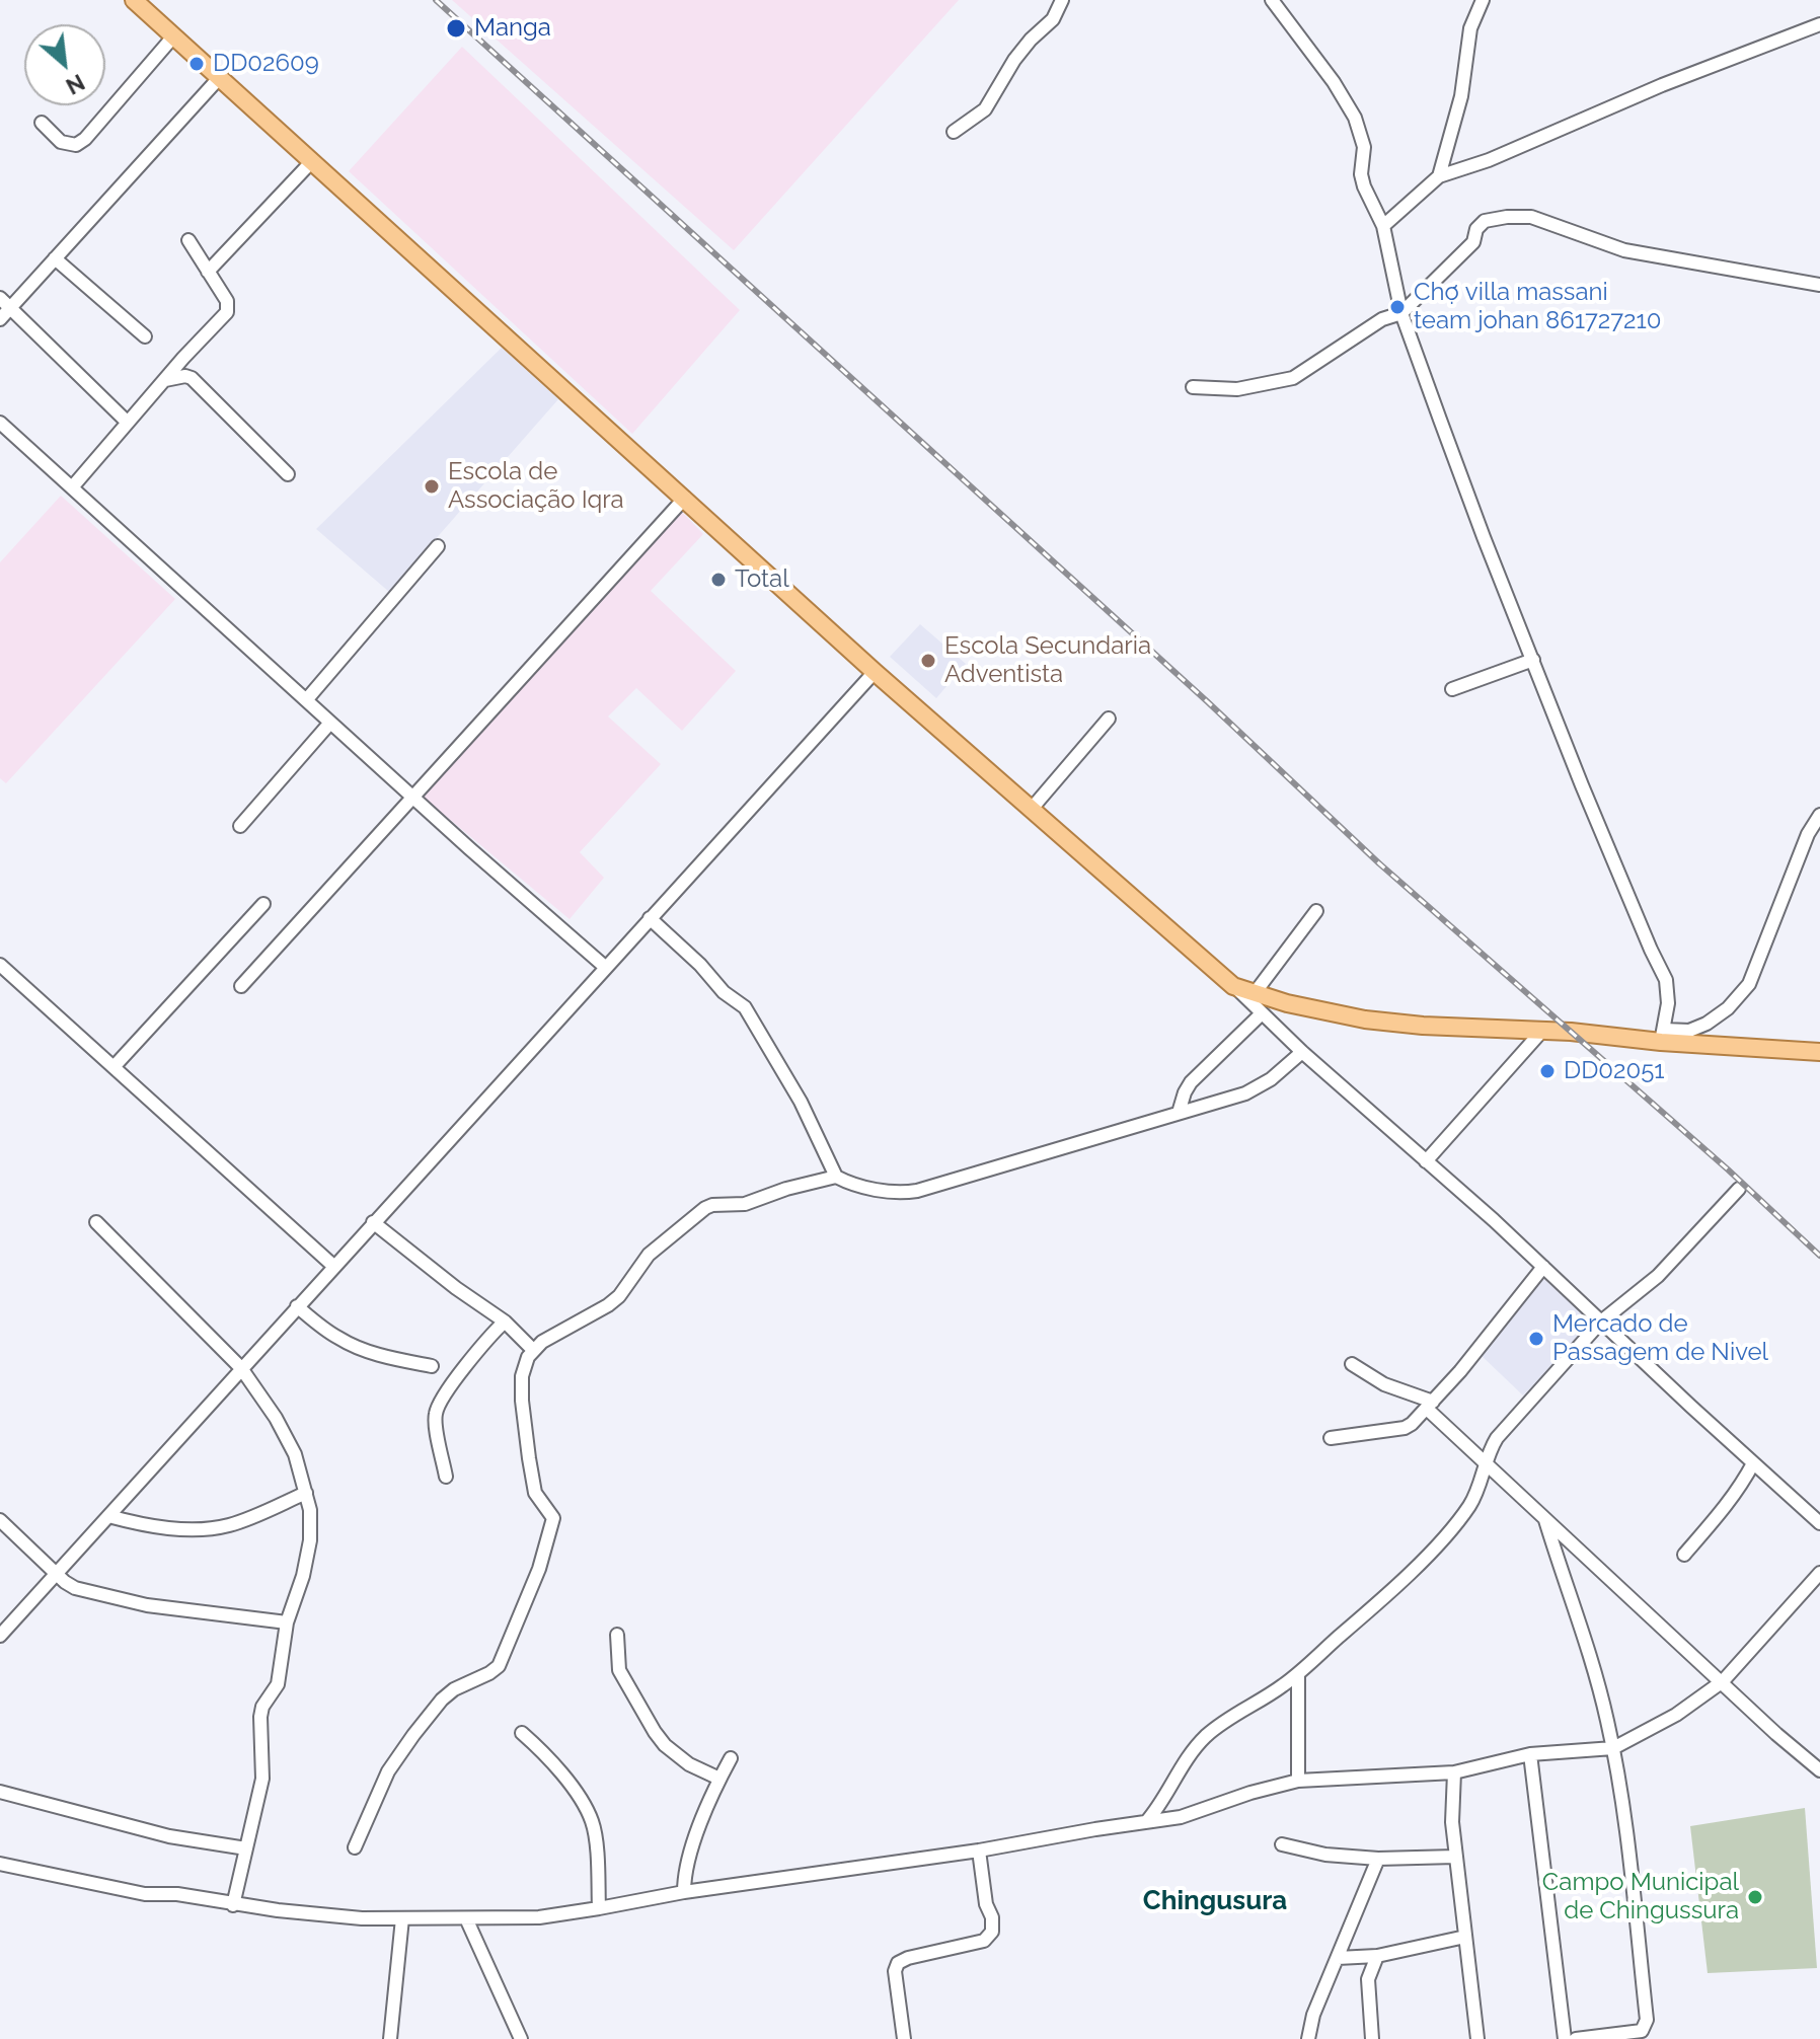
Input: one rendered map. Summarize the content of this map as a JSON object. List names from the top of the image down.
{
  "districts": ["Chingusura"],
  "places": [
    "Manga",
    "DD02609",
    "Chợ villa massani team johan 861727210",
    "Escola de Associação Iqra",
    "Total",
    "Escola Secundaria Adventista",
    "DD02051",
    "Mercado de Passagem de Nivel",
    "Campo Municipal de Chingussura"
  ],
  "north": "bottom right"
}
